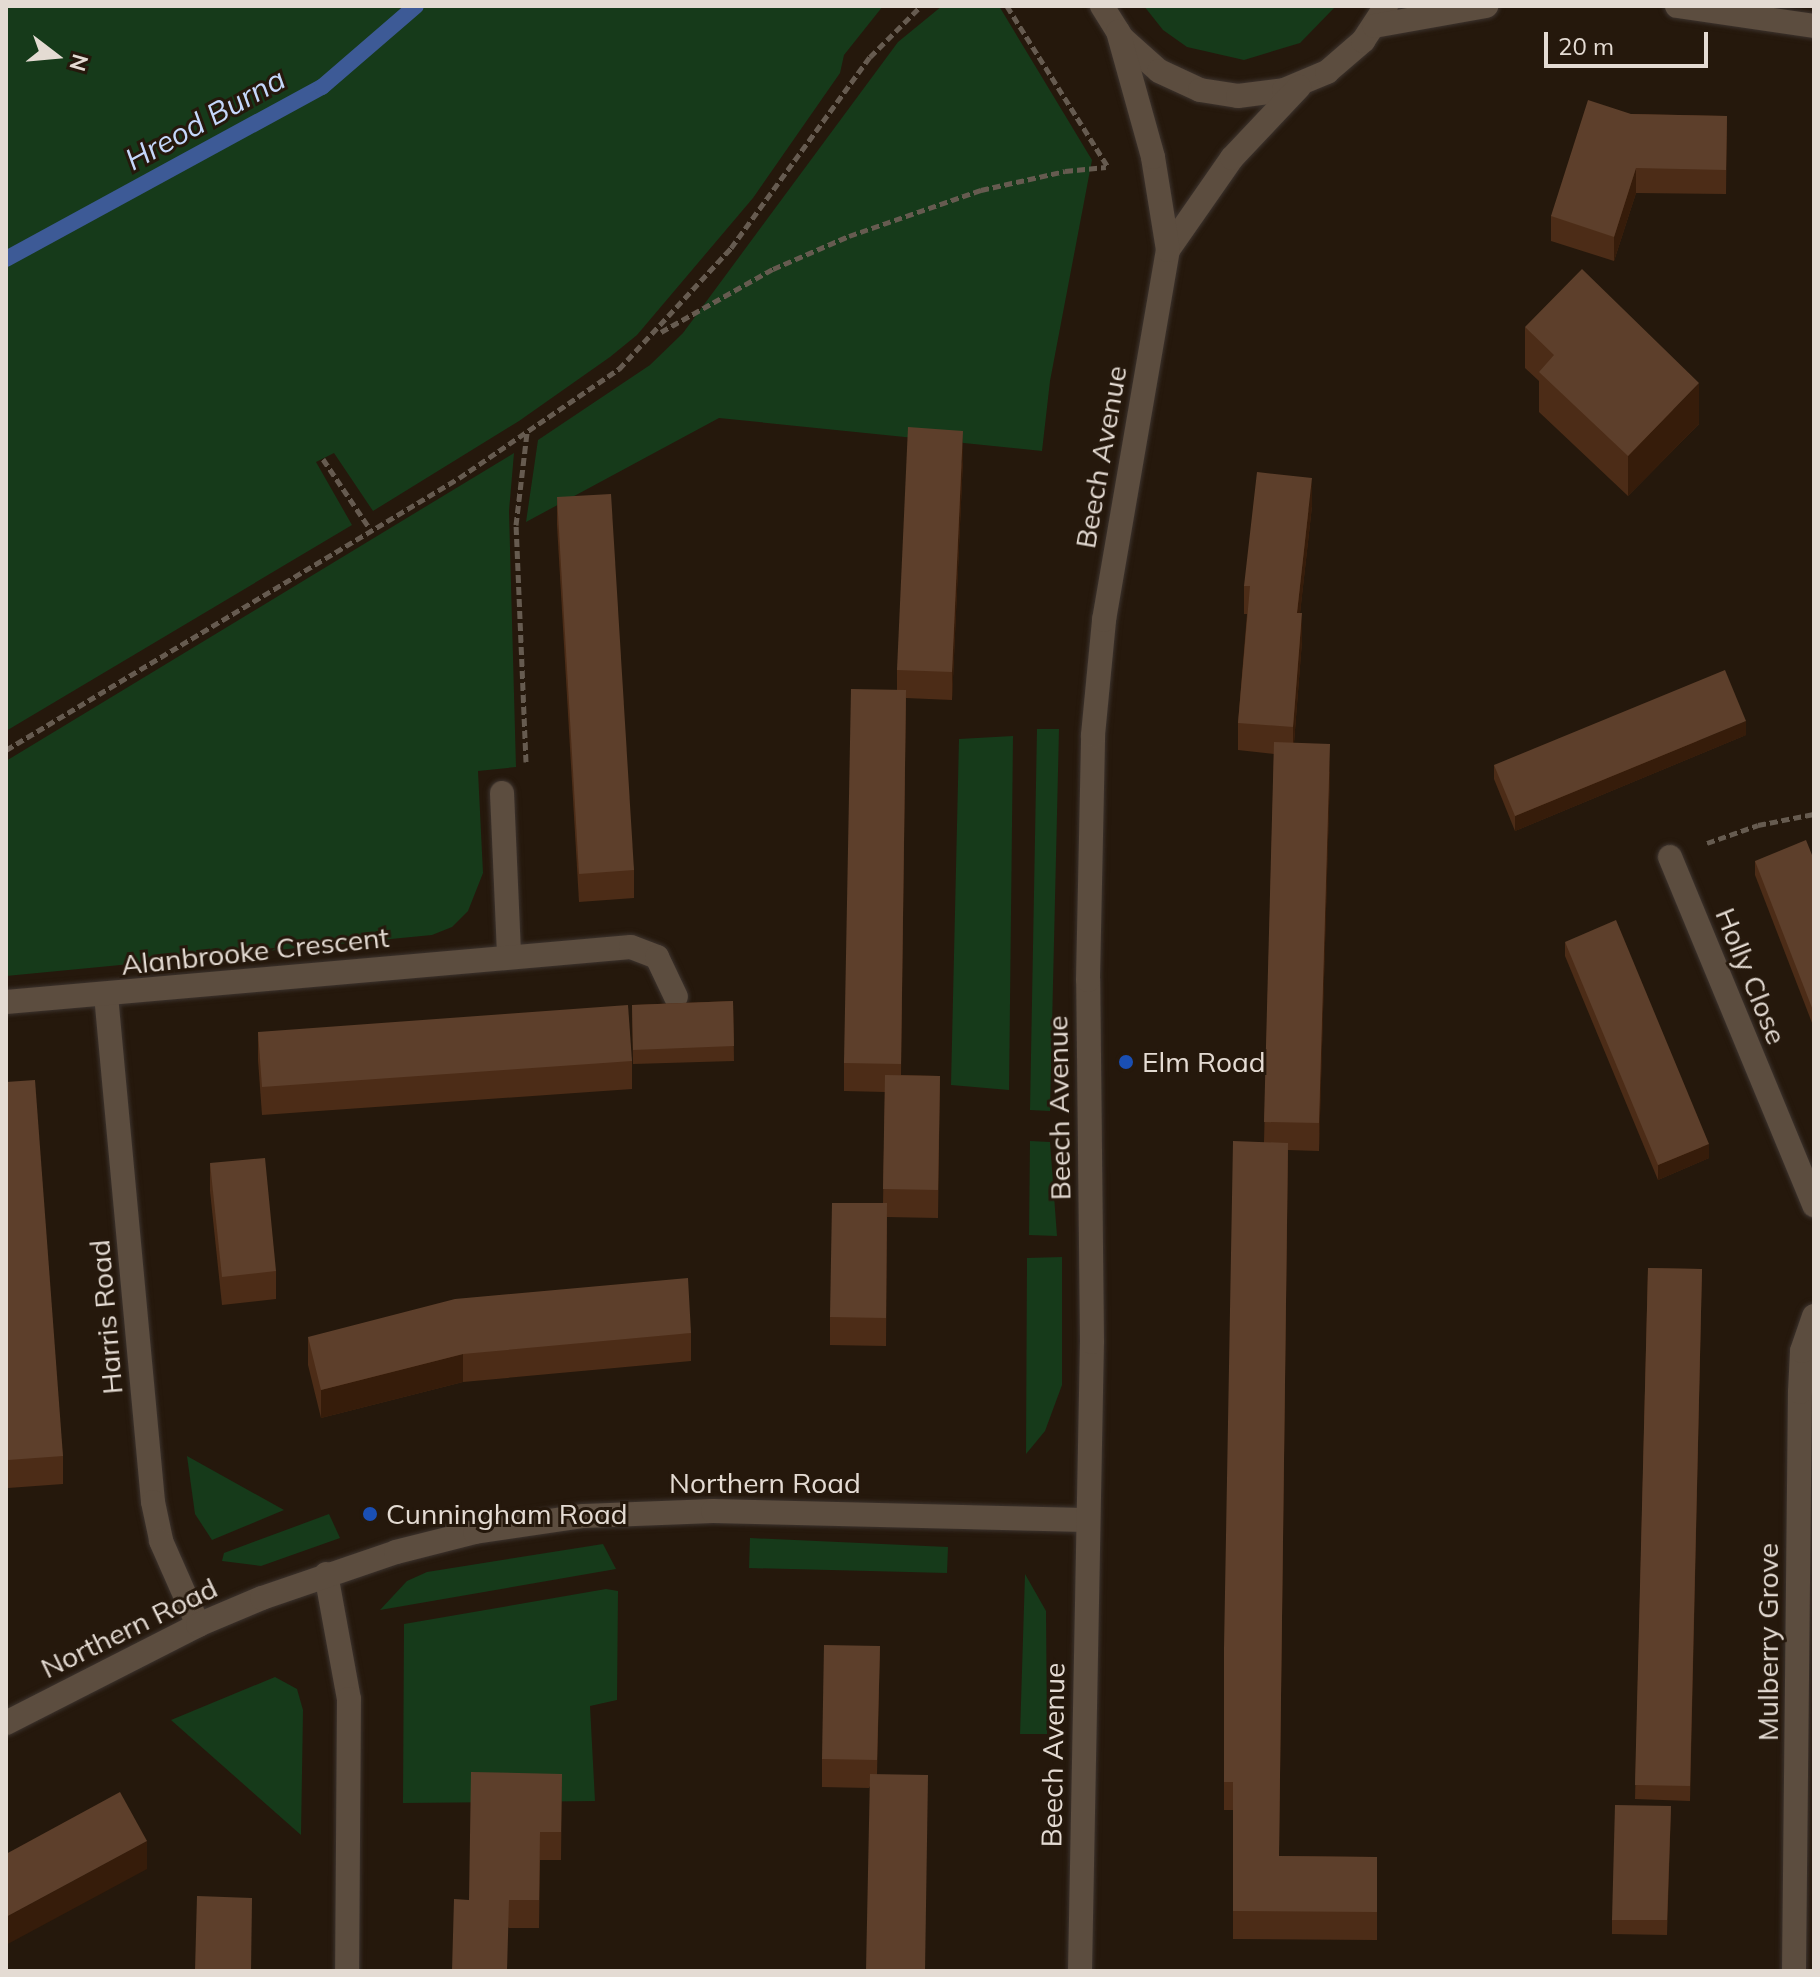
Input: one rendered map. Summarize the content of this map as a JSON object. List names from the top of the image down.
{
  "streets": {
    "street": [
      "Beech Avenue",
      "Alanbrooke Crescent",
      "Holly Close",
      "Harris Road",
      "Northern Road",
      "Mulberry Grove"
    ]
  },
  "crossings": [
    ["Beech Avenue", "Northern Road"],
    ["Alanbrooke Crescent", "Harris Road"],
    ["Harris Road", "Northern Road"]
  ],
  "water": ["Hreod Burna"],
  "places": ["Elm Road", "Cunningham Road"],
  "scale_bar": "20 m",
  "north": "right"
}
